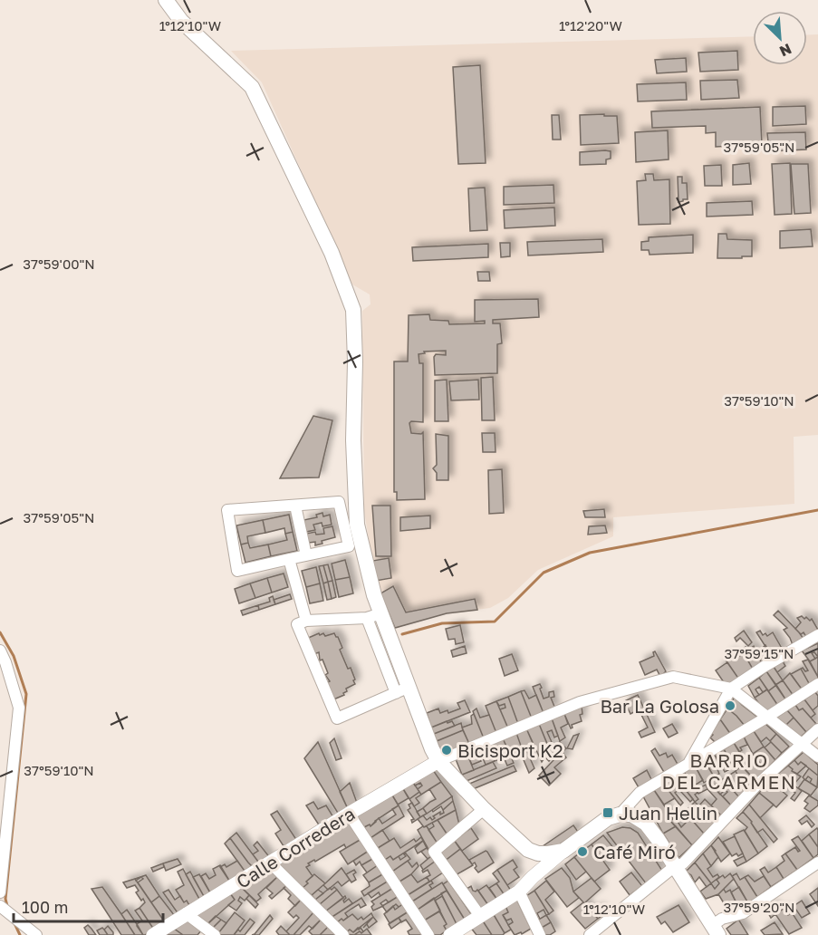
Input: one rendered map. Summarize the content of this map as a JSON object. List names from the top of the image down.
{
  "streets": {
    "street": ["Calle Corredera"]
  },
  "districts": ["BARRIO DEL CARMEN"],
  "places": {
    "other": ["Bar La Golosa", "Bicisport K2", "Café Miró"],
    "transit": ["Juan Hellin"]
  },
  "scale_bar": "100 m",
  "north": "bottom right",
  "coordinates": [
    "1°12'10\"W",
    "1°12'20\"W",
    "37°59'05\"N",
    "37°59'00\"N",
    "37°59'10\"N",
    "37°59'15\"N",
    "37°59'20\"N"
  ]
}
